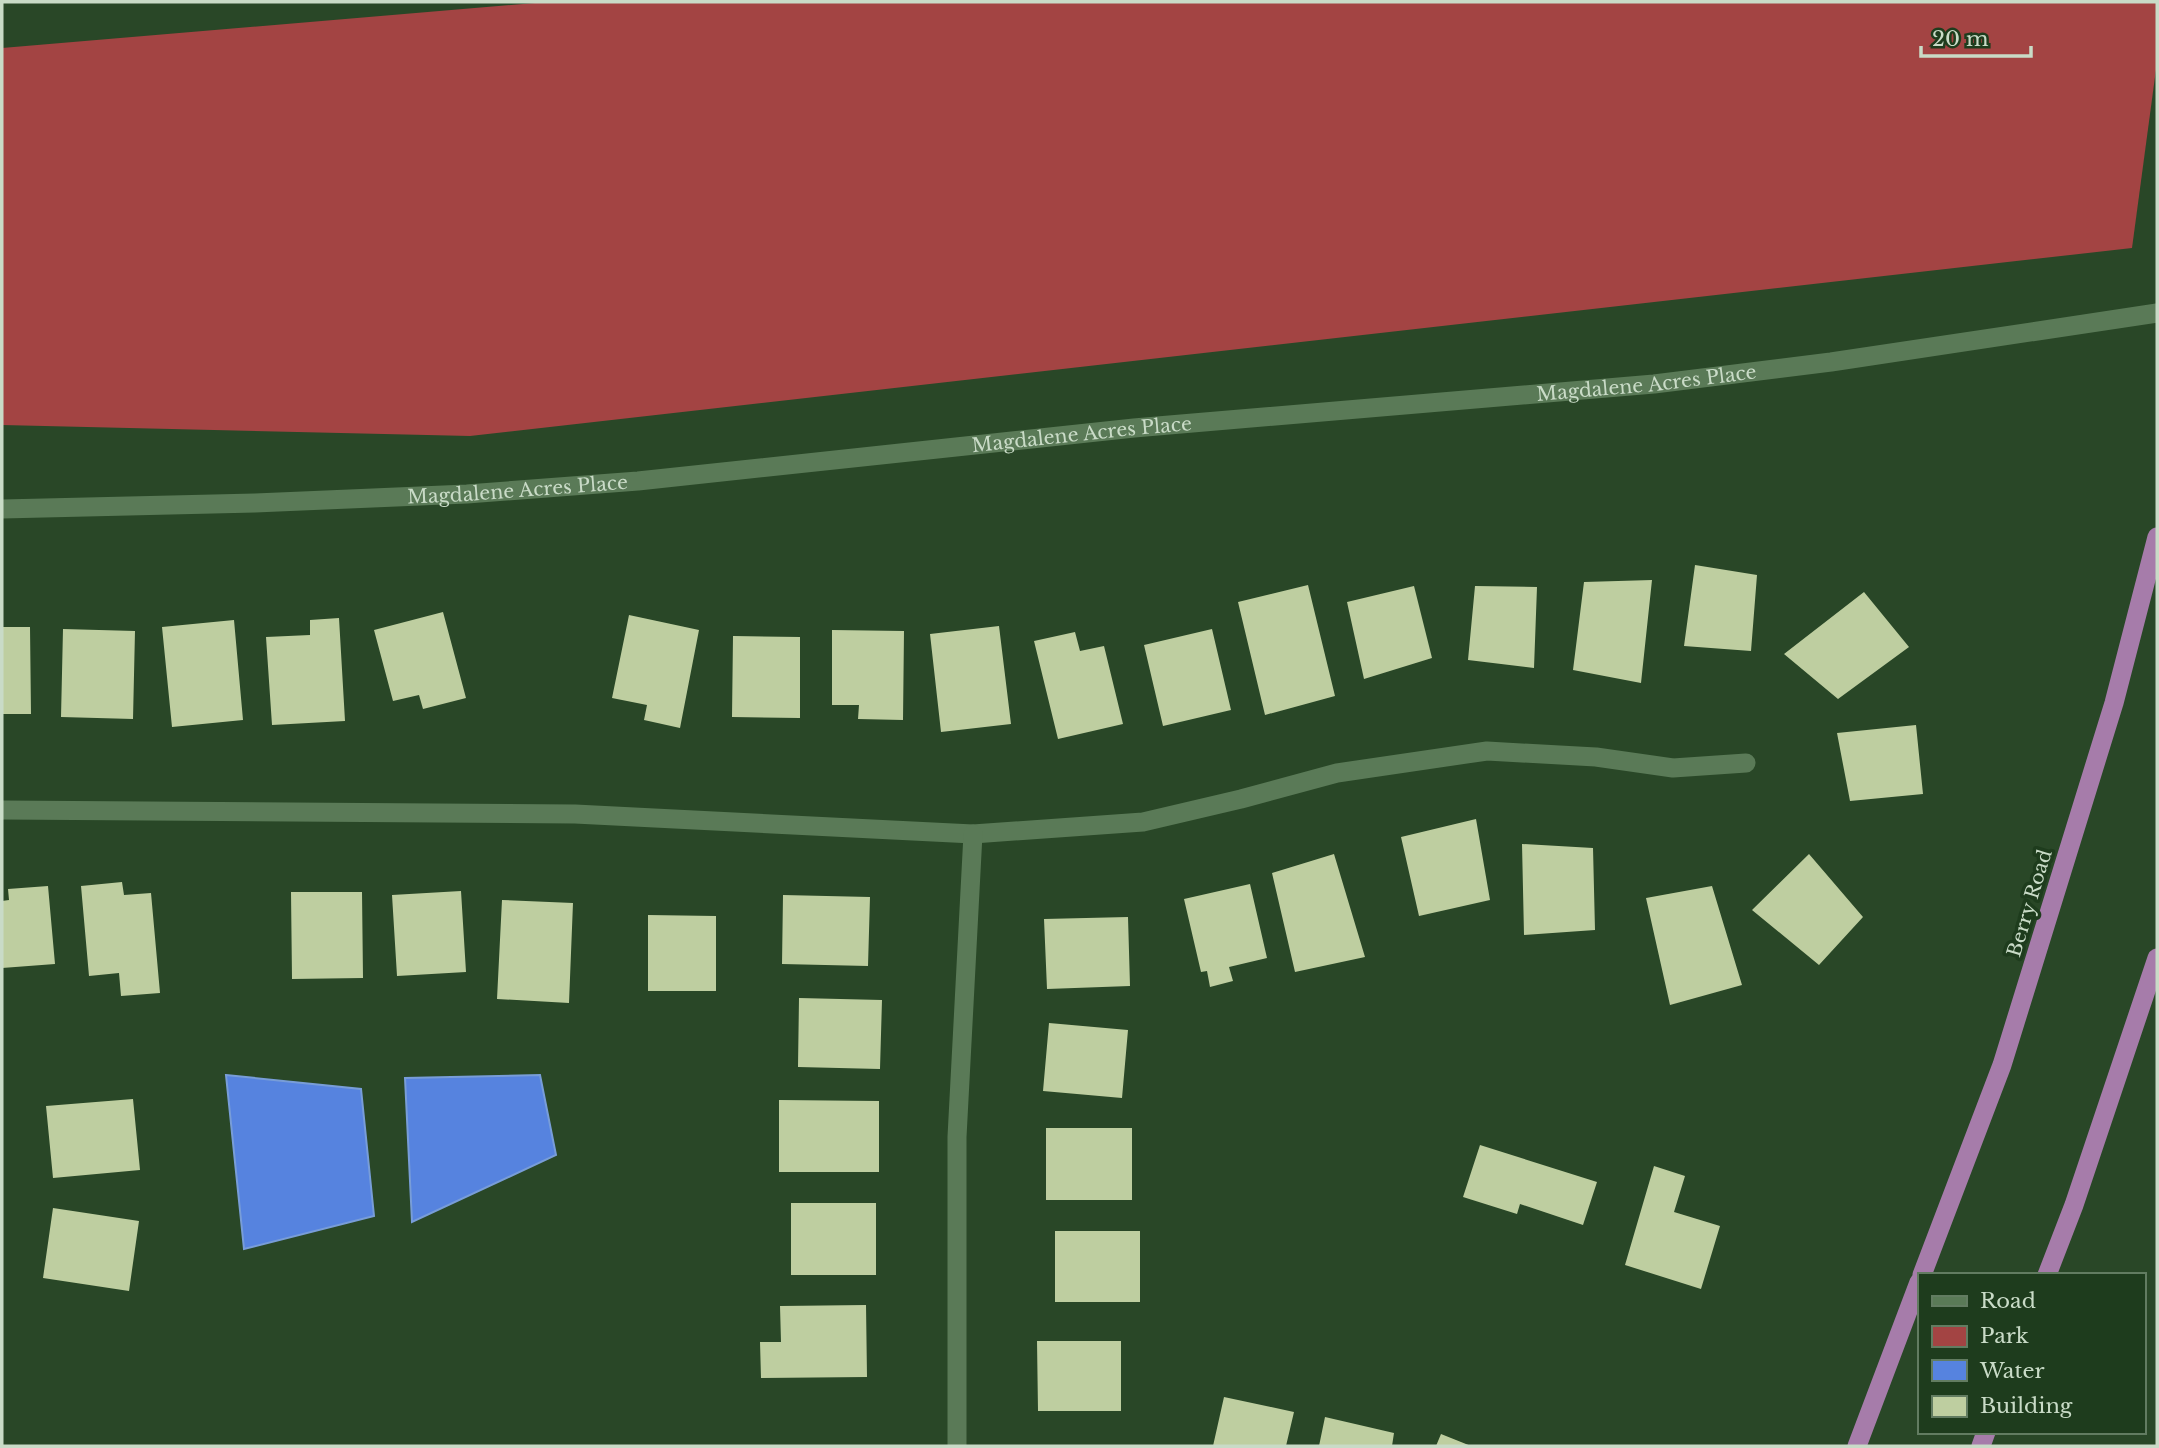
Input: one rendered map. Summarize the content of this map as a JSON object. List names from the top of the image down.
{
  "streets": {
    "highway": ["Berry Road"],
    "street": ["Magdalene Acres Place"]
  },
  "legend": [
    "Road",
    "Park",
    "Water",
    "Building"
  ],
  "scale_bar": "20 m"
}
